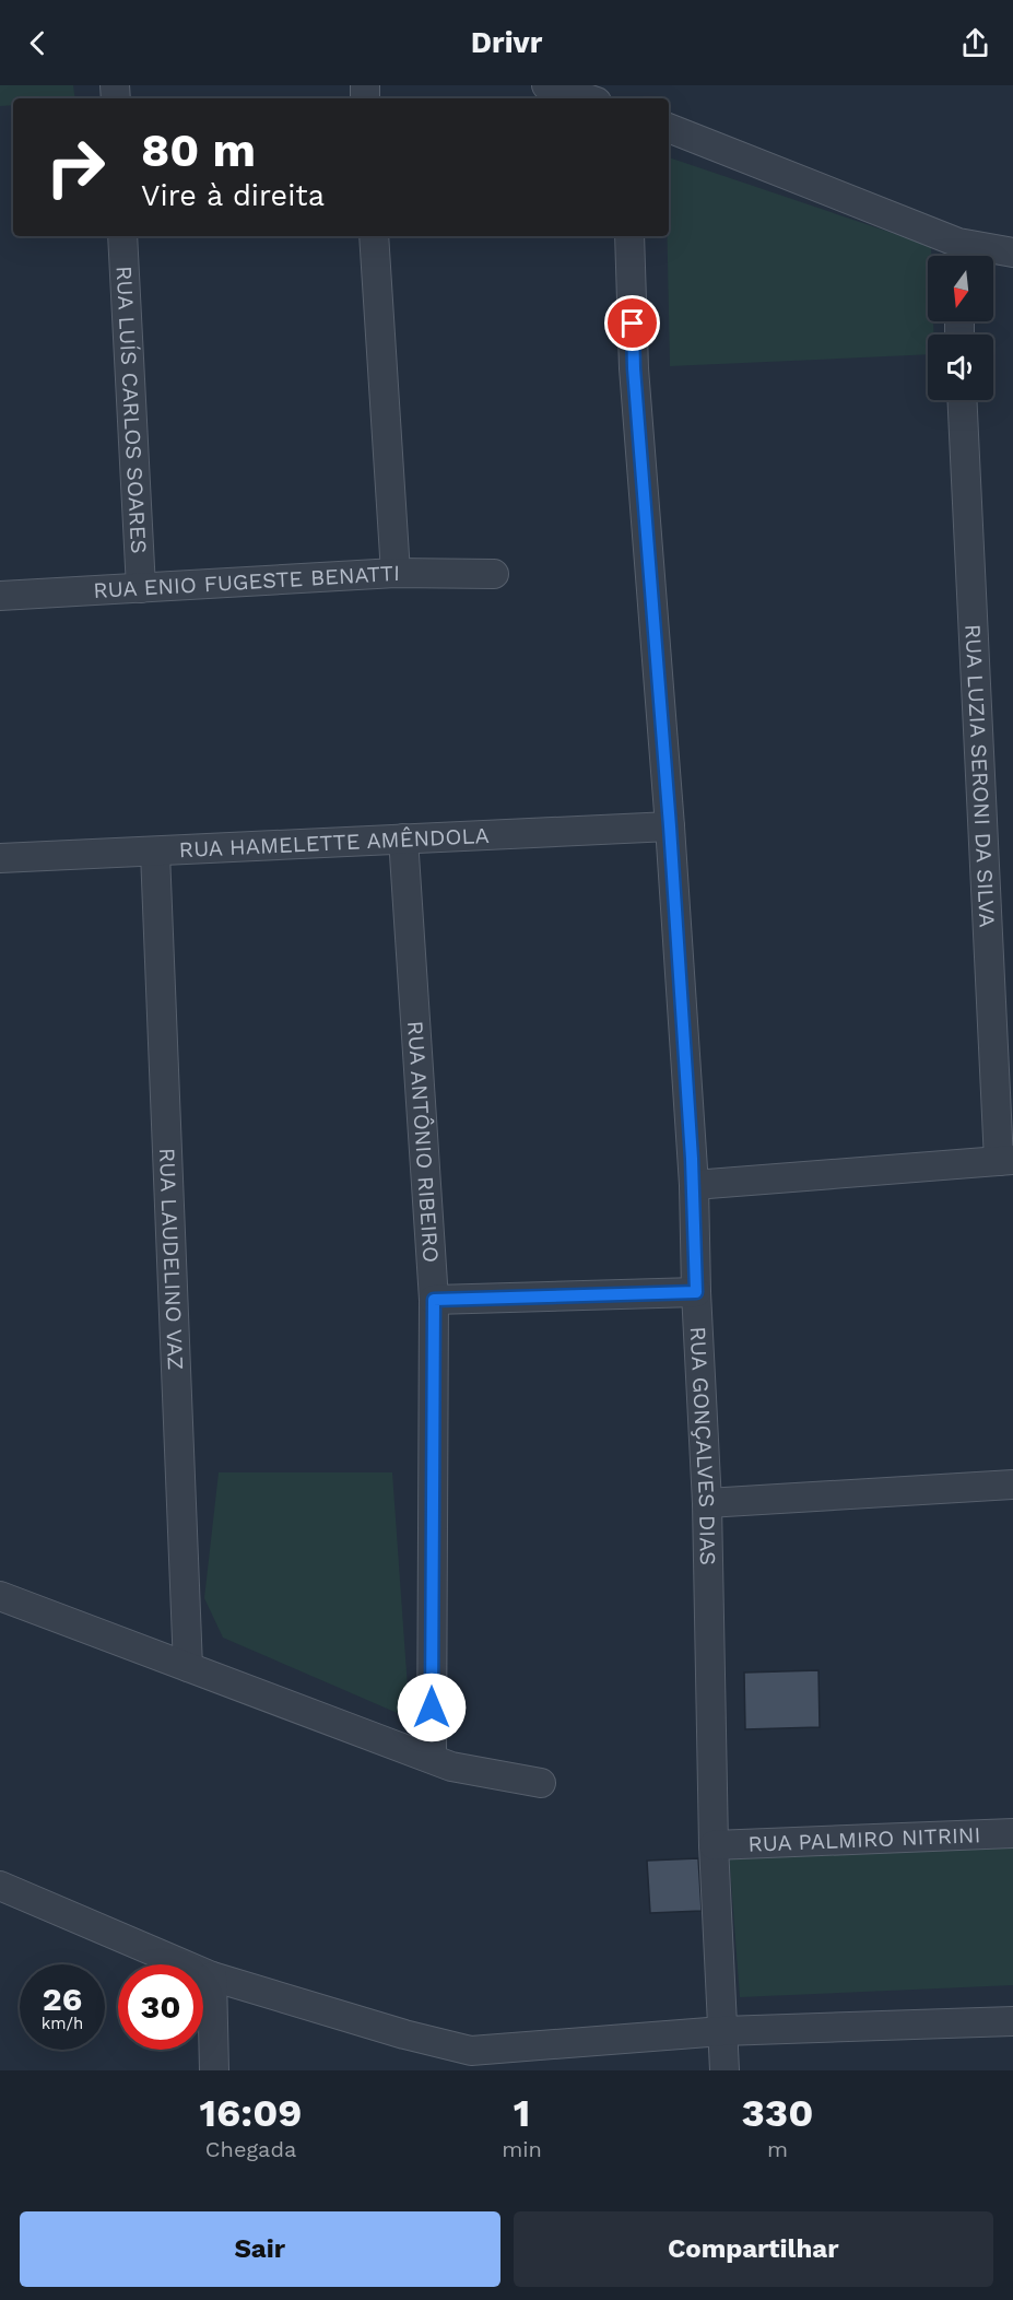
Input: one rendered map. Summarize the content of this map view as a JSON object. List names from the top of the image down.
{
  "streets": {
    "street": [
      "RUA LUÍS CARLOS SOARES",
      "RUA ENIO FUGESTE BENATTI",
      "RUA LUZIA SERONI DA SILVA",
      "RUA HAMELETTE AMÊNDOLA",
      "RUA ANTÔNIO RIBEIRO",
      "RUA LAUDELINO VAZ",
      "RUA GONÇALVES DIAS",
      "RUA PALMIRO NITRINI"
    ]
  },
  "crossings": [
    ["RUA LUÍS CARLOS SOARES", "RUA ENIO FUGESTE BENATTI"],
    ["RUA HAMELETTE AMÊNDOLA", "RUA ANTÔNIO RIBEIRO"],
    ["RUA HAMELETTE AMÊNDOLA", "RUA LAUDELINO VAZ"],
    ["RUA HAMELETTE AMÊNDOLA", "RUA GONÇALVES DIAS"],
    ["RUA GONÇALVES DIAS", "RUA PALMIRO NITRINI"]
  ],
  "north": "bottom",
  "page": {
    "header": "Drivr",
    "turn": ["80 m", "Vire à direita"],
    "speed": "26 km/h",
    "limit": "30",
    "eta": [
      "16:09",
      "Chegada",
      "1",
      "min",
      "330",
      "m"
    ],
    "buttons": ["Sair", "Compartilhar"]
  }
}
